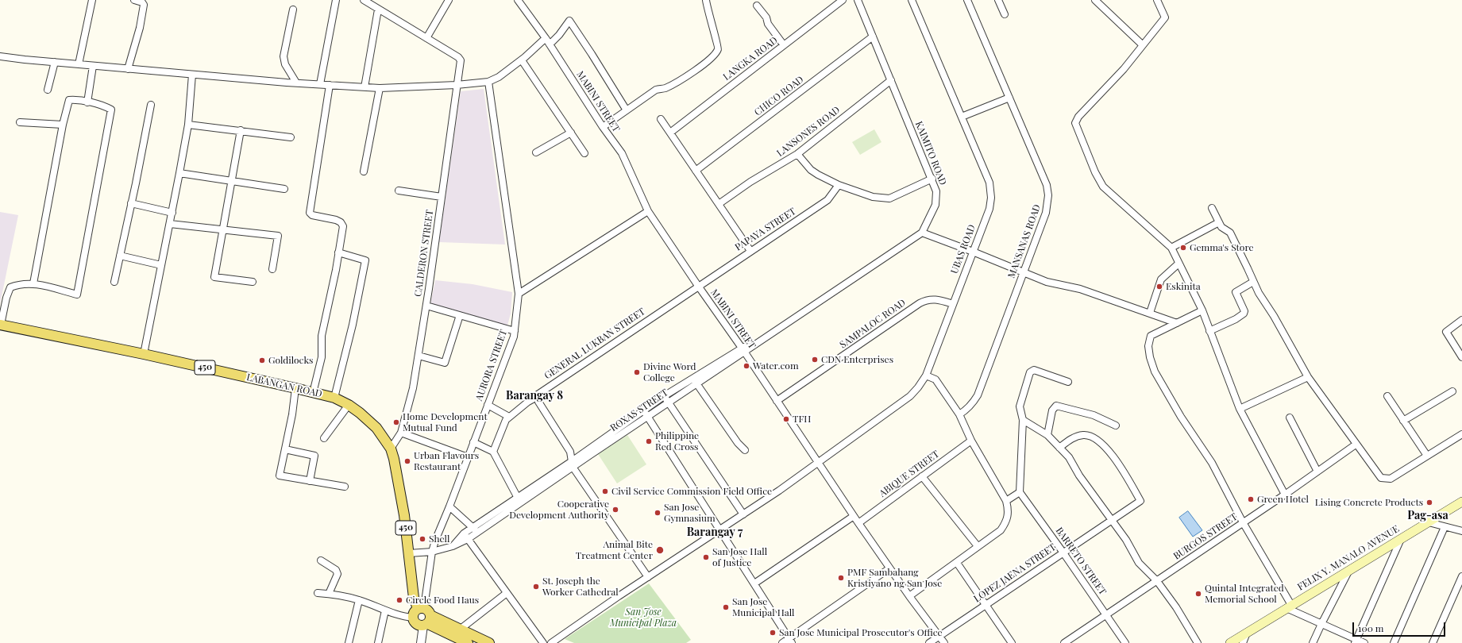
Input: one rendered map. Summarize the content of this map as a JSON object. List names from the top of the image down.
{
  "streets": {
    "main road": ["450", "LABANGAN ROAD", "FELIX Y. MANALO AVENUE"],
    "street": [
      "LANGKA ROAD",
      "CHICO ROAD",
      "MABINI STREET",
      "LANSONES ROAD",
      "KAIMITO ROAD",
      "PAPAYA STREET",
      "MANSANAS ROAD",
      "UBAS ROAD",
      "CALDERON STREET",
      "SAMPALOC ROAD",
      "GENERAL LUKBAN STREET",
      "AURORA STREET",
      "ROXAS STREET",
      "ABIQUE STREET",
      "BURGOS STREET",
      "BARRETO STREET",
      "LOPEZ JAENA STREET"
    ]
  },
  "crossings": [
    ["CHICO ROAD", "KAIMITO ROAD"],
    ["MABINI STREET", "PAPAYA STREET"],
    ["MABINI STREET", "UBAS ROAD"],
    ["MABINI STREET", "SAMPALOC ROAD"],
    ["MABINI STREET", "GENERAL LUKBAN STREET"],
    ["MABINI STREET", "ROXAS STREET"],
    ["MABINI STREET", "ABIQUE STREET"],
    ["MABINI STREET", "LOPEZ JAENA STREET"],
    ["LANSONES ROAD", "KAIMITO ROAD"],
    ["KAIMITO ROAD", "ROXAS STREET"],
    ["PAPAYA STREET", "GENERAL LUKBAN STREET"],
    ["UBAS ROAD", "SAMPALOC ROAD"],
    ["CALDERON STREET", "LABANGAN ROAD"],
    ["AURORA STREET", "LABANGAN ROAD"],
    ["AURORA STREET", "ROXAS STREET"],
    ["LABANGAN ROAD", "ROXAS STREET"],
    ["BURGOS STREET", "BARRETO STREET"],
    ["BARRETO STREET", "LOPEZ JAENA STREET"]
  ],
  "districts": ["Barangay 8", "Pag-asa", "Barangay 7"],
  "parks": ["San Jose Municipal Plaza"],
  "places": [
    "Gemma's Store",
    "Eskinita",
    "CDN Enterprises",
    "Goldilocks",
    "Water.com",
    "Divine Word College",
    "TFH",
    "Home Development Mutual Fund",
    "Philippine Red Cross",
    "Urban Flavours Restaurant",
    "Civil Service Commission Field Office",
    "Green Hotel",
    "Lising Concrete Products",
    "Cooperative Development Authority",
    "San Jose Gymnasium",
    "Shell",
    "Animal Bite Treatment Center",
    "San Jose Hall of Justice",
    "PMF Sambahang Kristiyano ng San Jose",
    "St. Joseph the Worker Cathedral",
    "Quintal Integrated Memorial School",
    "Circle Food Haus",
    "San Jose Municipal Hall",
    "San Jose Municipal Prosecutor's Office"
  ],
  "scale_bar": "100 m"
}
